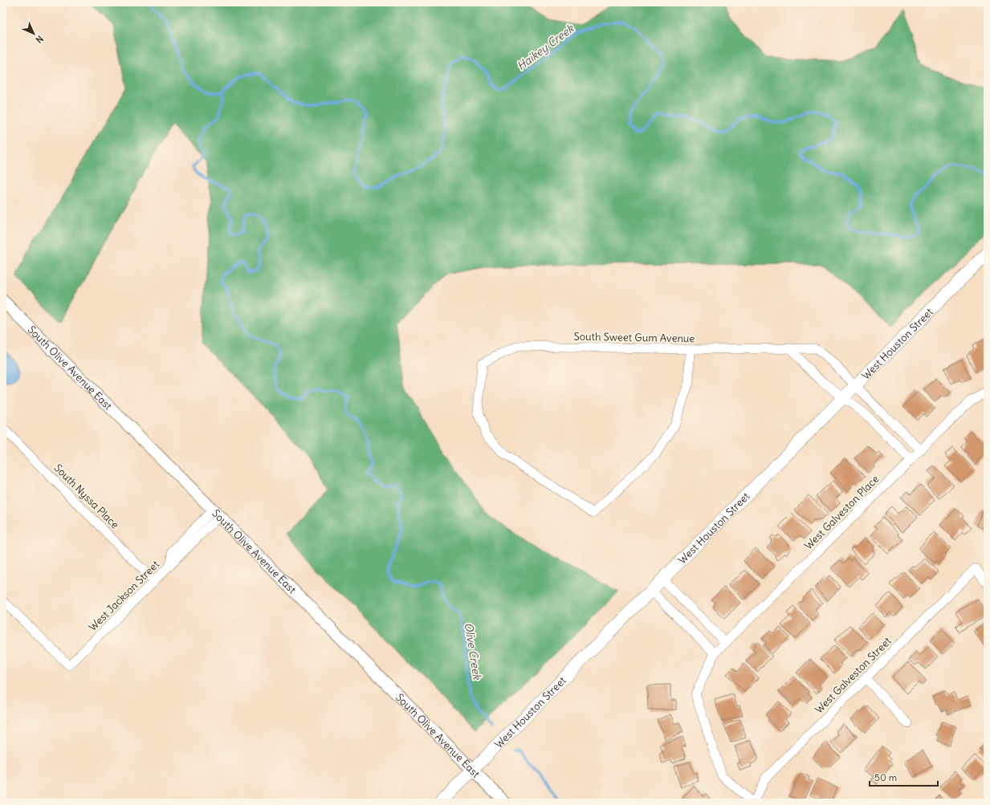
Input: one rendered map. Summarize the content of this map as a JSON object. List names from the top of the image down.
{
  "streets": {
    "main road": ["West Houston Street"],
    "street": [
      "South Sweet Gum Avenue",
      "South Olive Avenue East",
      "South Nyssa Place",
      "West Galveston Place",
      "West Jackson Street",
      "West Galveston Street"
    ]
  },
  "crossings": [
    ["South Sweet Gum Avenue", "West Houston Street"],
    ["South Sweet Gum Avenue", "West Galveston Place"],
    ["West Houston Street", "South Olive Avenue East"],
    ["South Olive Avenue East", "West Jackson Street"],
    ["South Nyssa Place", "West Jackson Street"]
  ],
  "water": ["Haikey Creek", "Olive Creek"],
  "scale_bar": "50 m",
  "north": "bottom right"
}
